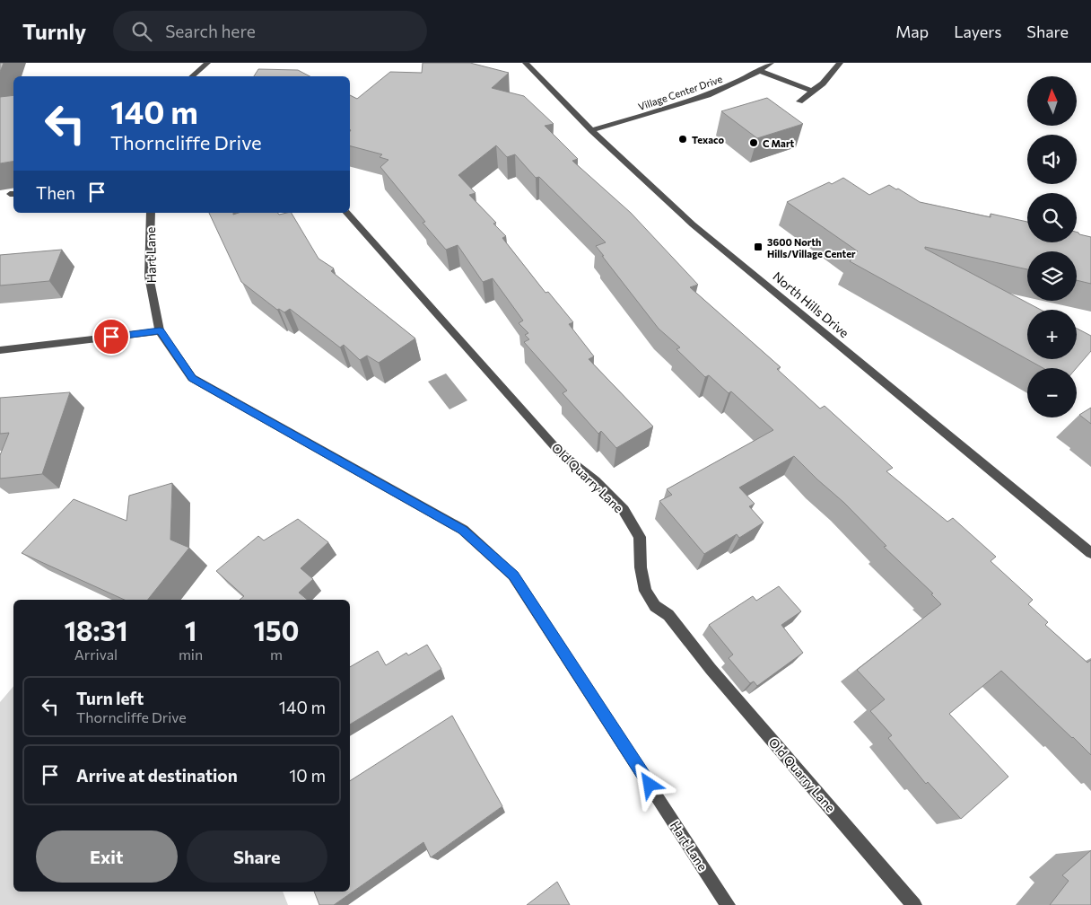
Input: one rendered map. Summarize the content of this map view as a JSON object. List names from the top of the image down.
{
  "streets": {
    "street": [
      "Village Center Drive",
      "Hart Lane",
      "North Hills Drive",
      "Old Quarry Lane"
    ]
  },
  "crossings": [
    ["Village Center Drive", "North Hills Drive"]
  ],
  "places": {
    "other": ["Texaco", "C Mart"],
    "transit": ["3600 North Hills/Village Center"]
  },
  "north": "top",
  "page": {
    "header": "Turnly",
    "search": "Search here",
    "nav": ["Map", "Layers", "Share"],
    "map_buttons": ["+", "−"],
    "turn": ["140 m", "Thorncliffe Drive"],
    "then": "Then",
    "eta": [
      "18:31",
      "Arrival",
      "1",
      "min",
      "150",
      "m"
    ],
    "list": [
      {
        "name": "Turn left",
        "note": "Thorncliffe Drive",
        "value": "140 m"
      },
      {
        "name": "Arrive at destination",
        "value": "10 m"
      }
    ],
    "buttons": ["Exit", "Share"]
  }
}
